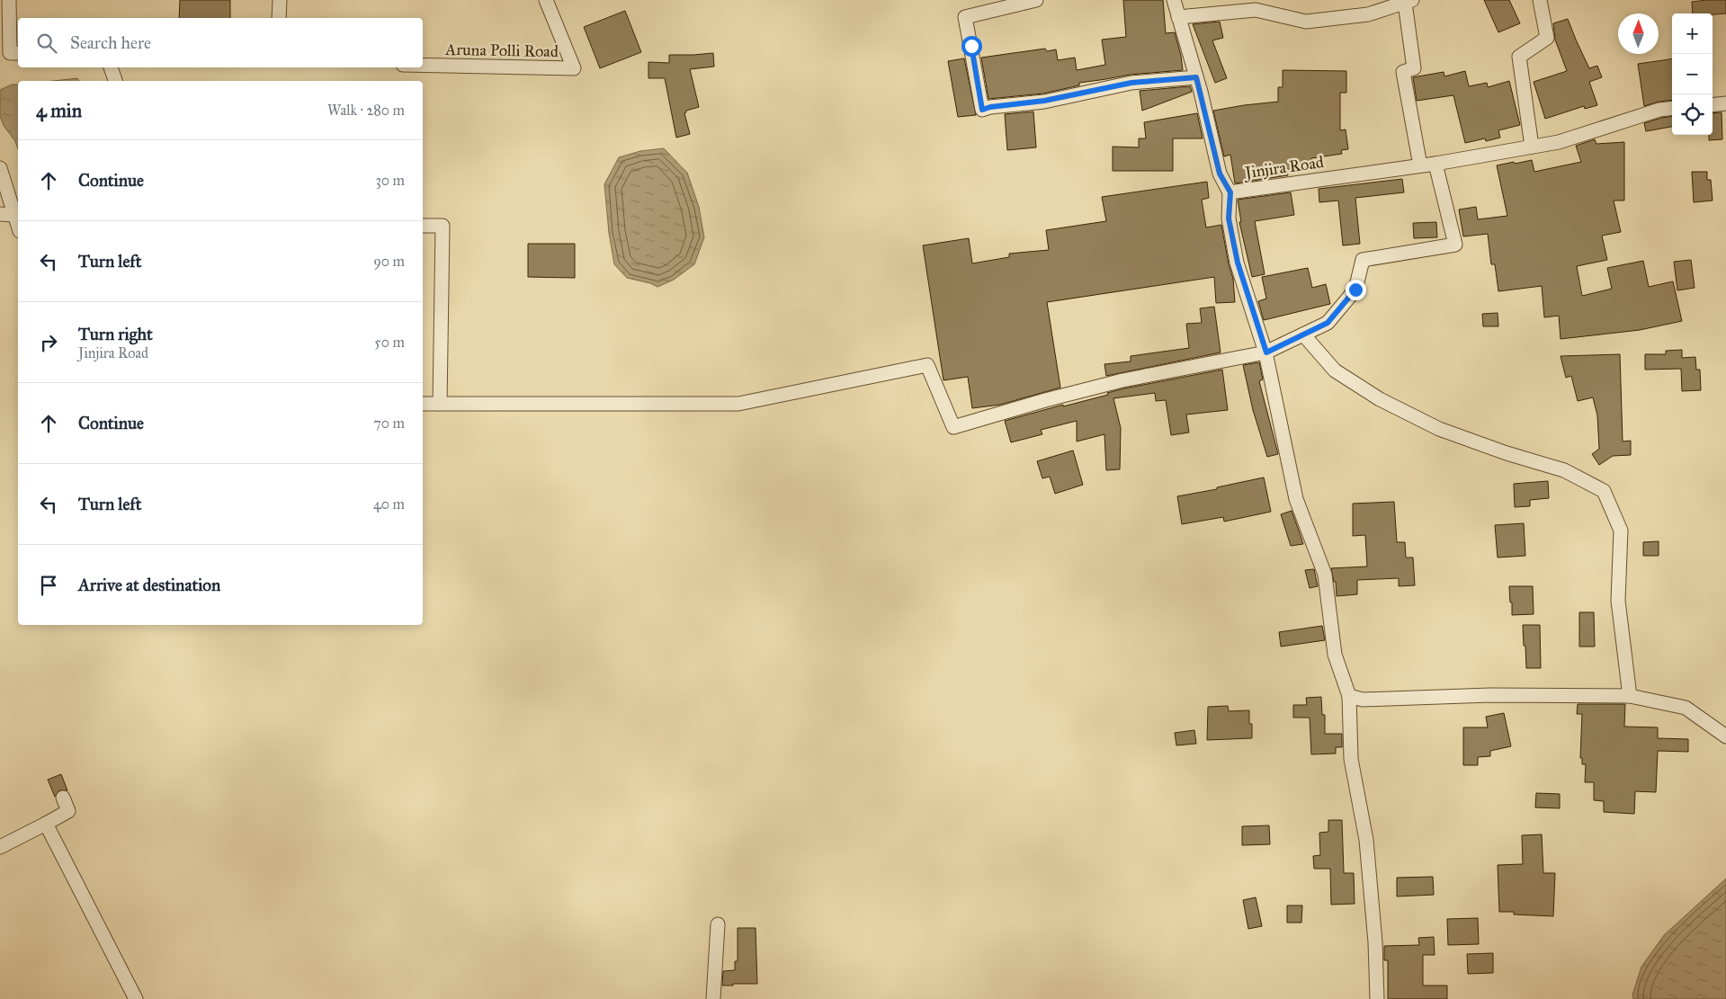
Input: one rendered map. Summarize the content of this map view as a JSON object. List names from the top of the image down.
{
  "streets": {
    "street": ["Aruna Polli Road", "Jinjira Road"]
  },
  "north": "top",
  "page": {
    "map_buttons": ["+", "−"],
    "search": "Search here",
    "heading": ["4 min", "Walk · 280 m"],
    "list": [
      ["Continue", "30 m"],
      ["Turn left", "90 m"],
      ["Turn right", "Jinjira Road", "50 m"],
      ["Continue", "70 m"],
      ["Turn left", "40 m"],
      "Arrive at destination"
    ]
  }
}
